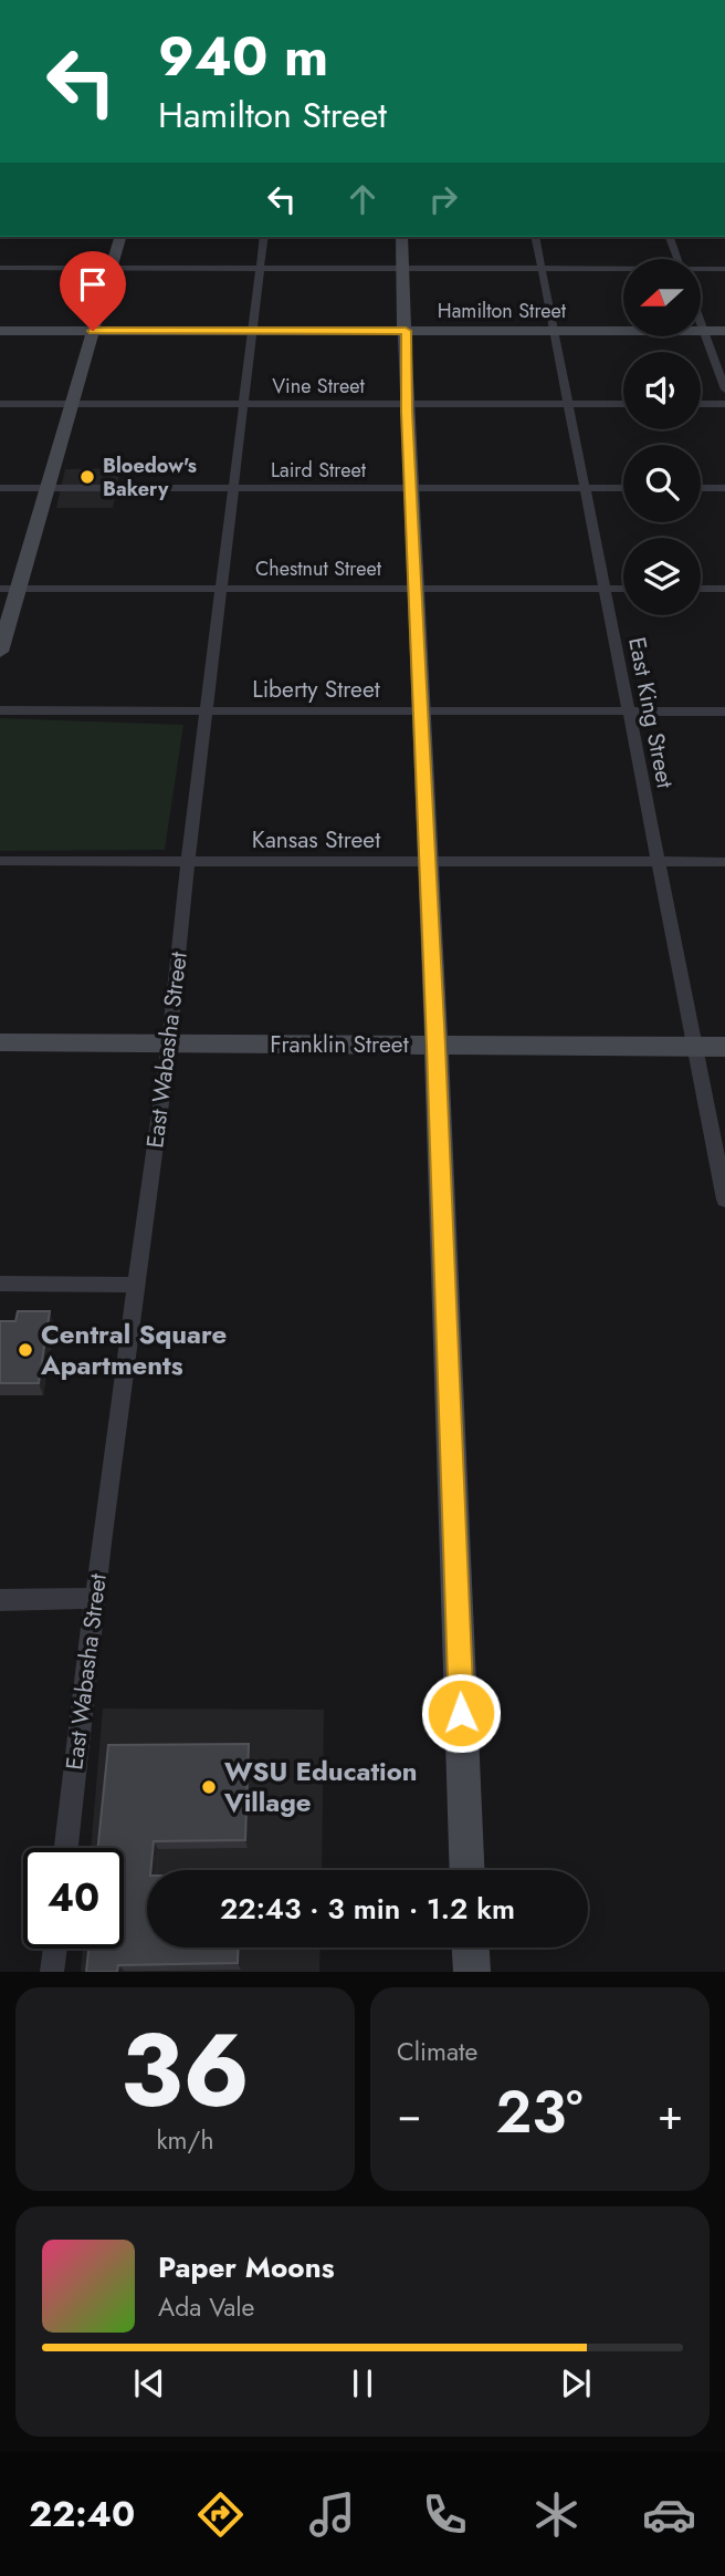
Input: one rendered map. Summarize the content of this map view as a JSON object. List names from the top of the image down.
{
  "streets": {
    "street": [
      "Hamilton Street",
      "Vine Street",
      "Laird Street",
      "Chestnut Street",
      "Liberty Street",
      "East King Street",
      "Kansas Street",
      "Franklin Street",
      "East Wabasha Street"
    ]
  },
  "crossings": [
    ["Hamilton Street", "East King Street"],
    ["Hamilton Street", "East Wabasha Street"],
    ["Vine Street", "East King Street"],
    ["Vine Street", "East Wabasha Street"],
    ["Laird Street", "East King Street"],
    ["Laird Street", "East Wabasha Street"],
    ["Chestnut Street", "East King Street"],
    ["Chestnut Street", "East Wabasha Street"],
    ["Liberty Street", "East King Street"],
    ["Liberty Street", "East Wabasha Street"],
    ["East King Street", "Kansas Street"],
    ["East King Street", "Franklin Street"],
    ["Kansas Street", "East Wabasha Street"],
    ["Franklin Street", "East Wabasha Street"]
  ],
  "places": ["Bloedow's Bakery", "Central Square Apartments", "WSU Education Village"],
  "north": "left",
  "page": {
    "turn": ["940 m", "Hamilton Street"],
    "limit": "40",
    "trip": "22:43 · 3 min · 1.2 km",
    "tile": [
      ["36", "km/h"],
      "Climate"
    ],
    "heat": ["−", "23°", "+"],
    "song": ["Paper Moons", "Ada Vale"],
    "tabs": "22:40"
  }
}
